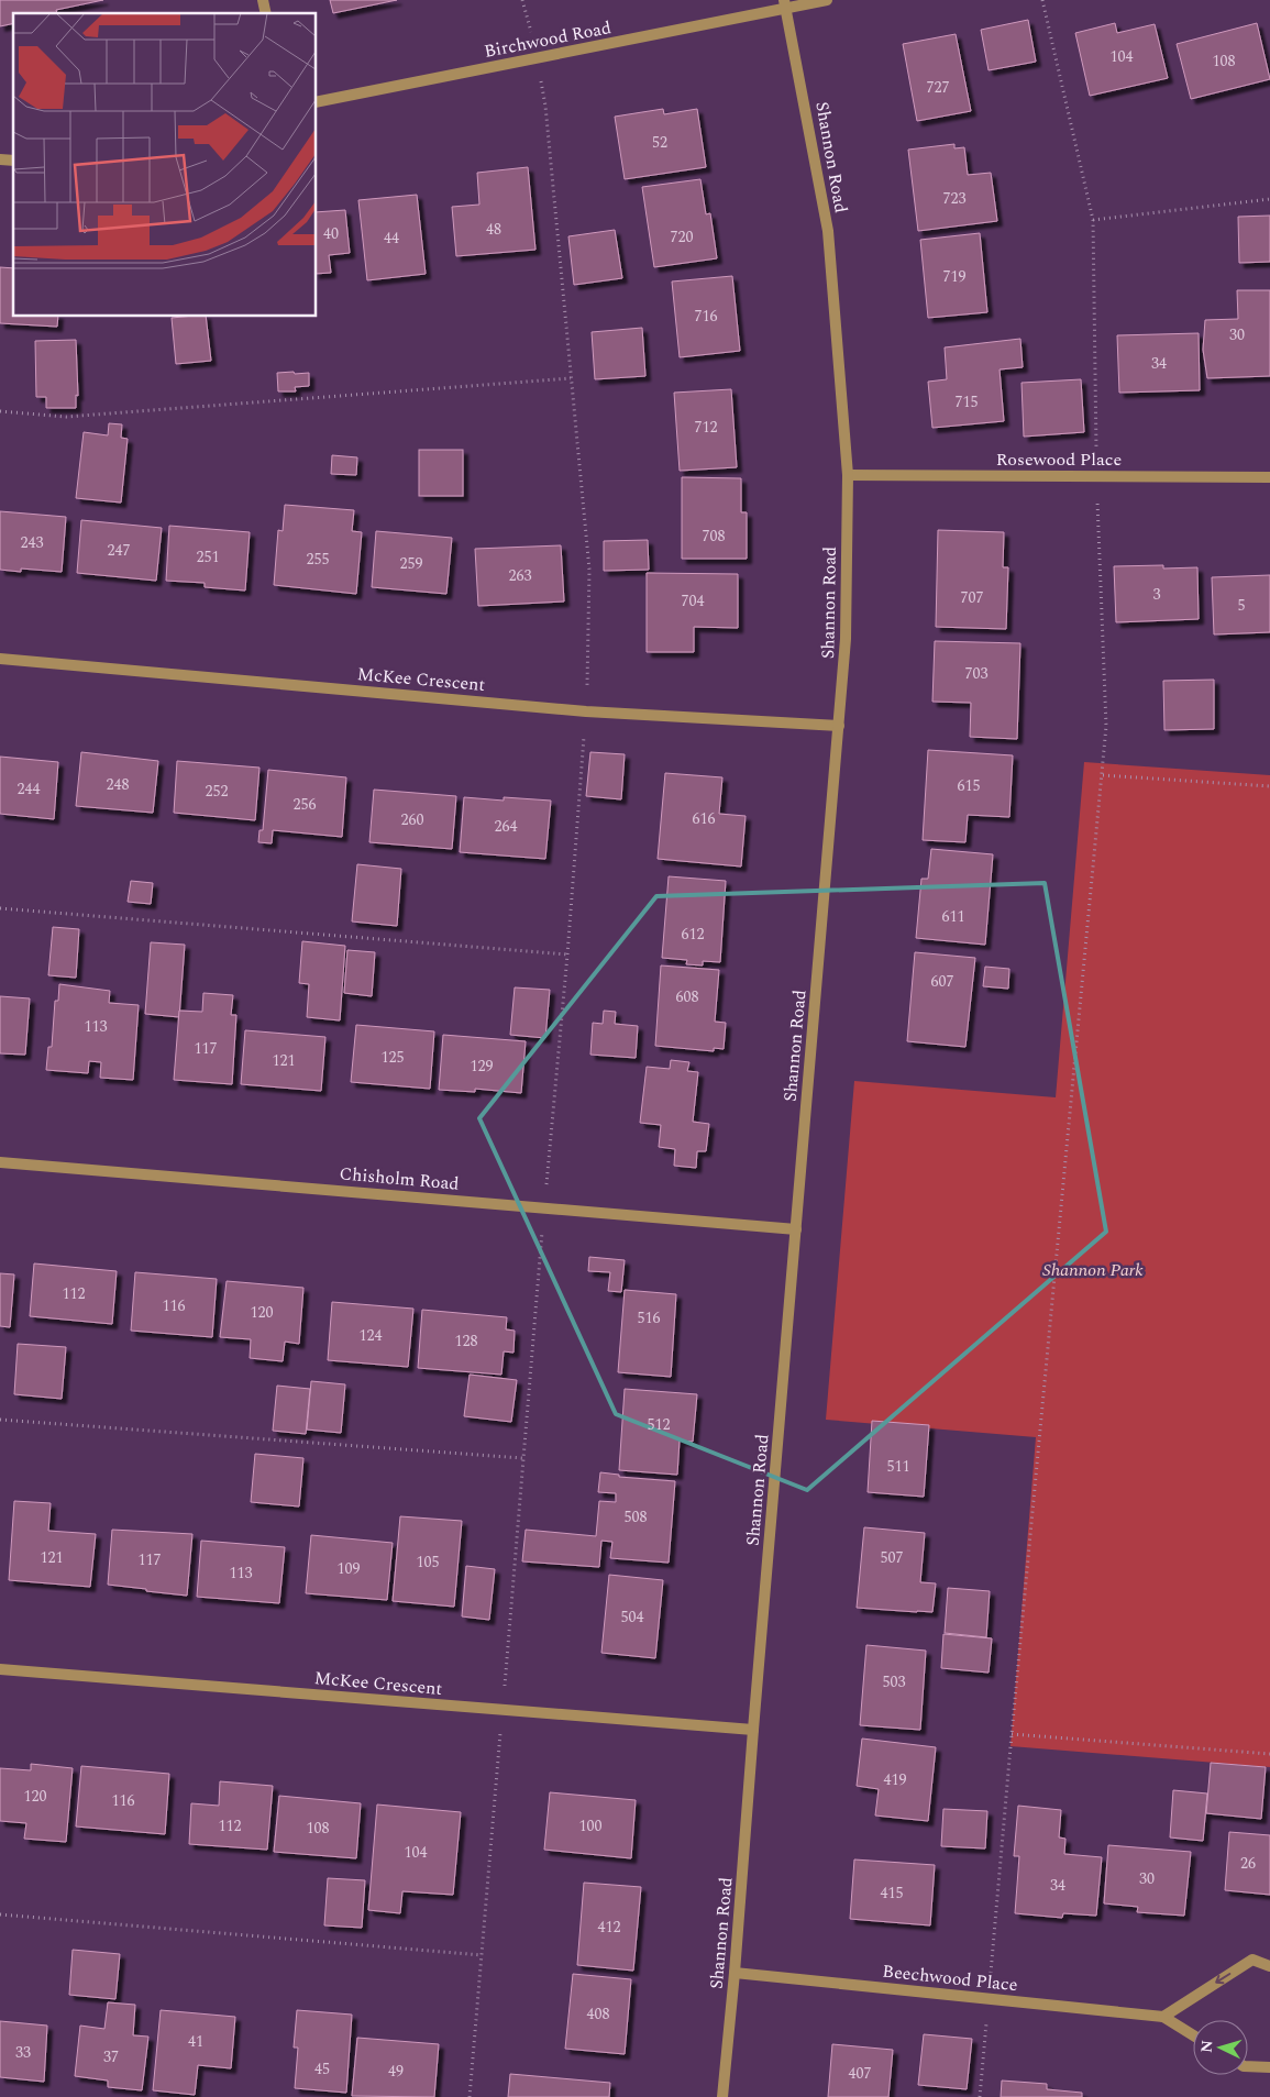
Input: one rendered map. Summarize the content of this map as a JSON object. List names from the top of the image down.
{
  "streets": {
    "street": [
      "Birchwood Road",
      "Shannon Road",
      "Rosewood Place",
      "McKee Crescent",
      "Chisholm Road",
      "Beechwood Place"
    ]
  },
  "crossings": [
    ["Birchwood Road", "Shannon Road"],
    ["Shannon Road", "Rosewood Place"],
    ["Shannon Road", "McKee Crescent"],
    ["Shannon Road", "Chisholm Road"],
    ["Shannon Road", "Beechwood Place"]
  ],
  "parks": ["Shannon Park"],
  "house_numbers": [
    "104",
    "108",
    "727",
    "52",
    "723",
    "48",
    "40",
    "720",
    "44",
    "719",
    "716",
    "30",
    "34",
    "715",
    "712",
    "708",
    "243",
    "247",
    "251",
    "255",
    "259",
    "263",
    "3",
    "707",
    "704",
    "5",
    "703",
    "248",
    "615",
    "244",
    "252",
    "256",
    "616",
    "260",
    "264",
    "611",
    "612",
    "607",
    "608",
    "113",
    "117",
    "125",
    "121",
    "129",
    "112",
    "116",
    "120",
    "516",
    "124",
    "128",
    "512",
    "511",
    "508",
    "121",
    "507",
    "117",
    "105",
    "109",
    "113",
    "504",
    "503",
    "419",
    "120",
    "116",
    "112",
    "100",
    "108",
    "104",
    "26",
    "30",
    "34",
    "415",
    "412",
    "408",
    "41",
    "33",
    "37",
    "45",
    "49",
    "407"
  ],
  "north": "left"
}
